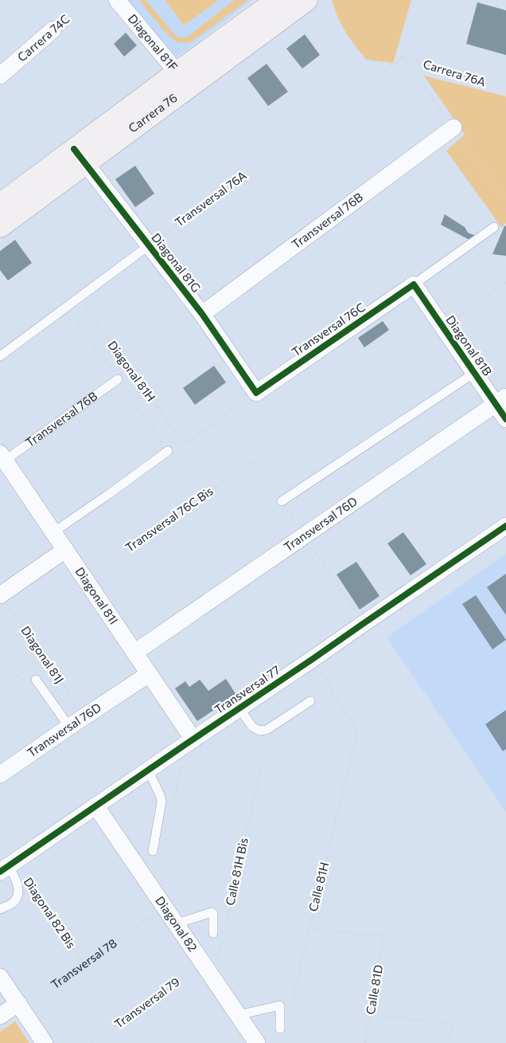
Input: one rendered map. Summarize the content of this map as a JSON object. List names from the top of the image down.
{
  "streets": {
    "main road": ["Carrera 76"],
    "street": [
      "Carrera 74C",
      "Diagonal 81F",
      "Transversal 76B",
      "Diagonal 81G",
      "Transversal 76C",
      "Diagonal 81B",
      "Transversal 76D",
      "Diagonal 81I",
      "Transversal 77",
      "Diagonal 82"
    ],
    "path": [
      "Carrera 76A",
      "Transversal 76A",
      "Diagonal 81H",
      "Transversal 76C Bis",
      "Diagonal 81J",
      "Calle 81H Bis",
      "Calle 81H",
      "Diagonal 82 Bis",
      "Transversal 78",
      "Calle 81D",
      "Transversal 79"
    ]
  },
  "crossings": [
    ["Diagonal 81F", "Carrera 76"],
    ["Carrera 76A", "Transversal 76A"],
    ["Carrera 76", "Diagonal 81G"],
    ["Transversal 76A", "Diagonal 81G"],
    ["Transversal 76B", "Diagonal 81G"],
    ["Transversal 76B", "Diagonal 81I"],
    ["Diagonal 81G", "Transversal 76C"],
    ["Diagonal 81G", "Diagonal 81H"],
    ["Transversal 76C", "Diagonal 81B"],
    ["Transversal 76C", "Diagonal 81H"],
    ["Diagonal 81B", "Transversal 76D"],
    ["Transversal 76C Bis", "Diagonal 81I"],
    ["Transversal 76D", "Diagonal 81I"],
    ["Transversal 76D", "Diagonal 81J"],
    ["Diagonal 81I", "Transversal 77"],
    ["Transversal 77", "Calle 81H"],
    ["Transversal 77", "Diagonal 82 Bis"],
    ["Transversal 77", "Diagonal 82"],
    ["Calle 81H", "Calle 81D"],
    ["Diagonal 82 Bis", "Transversal 78"],
    ["Diagonal 82", "Transversal 78"],
    ["Diagonal 82", "Transversal 79"]
  ]
}
